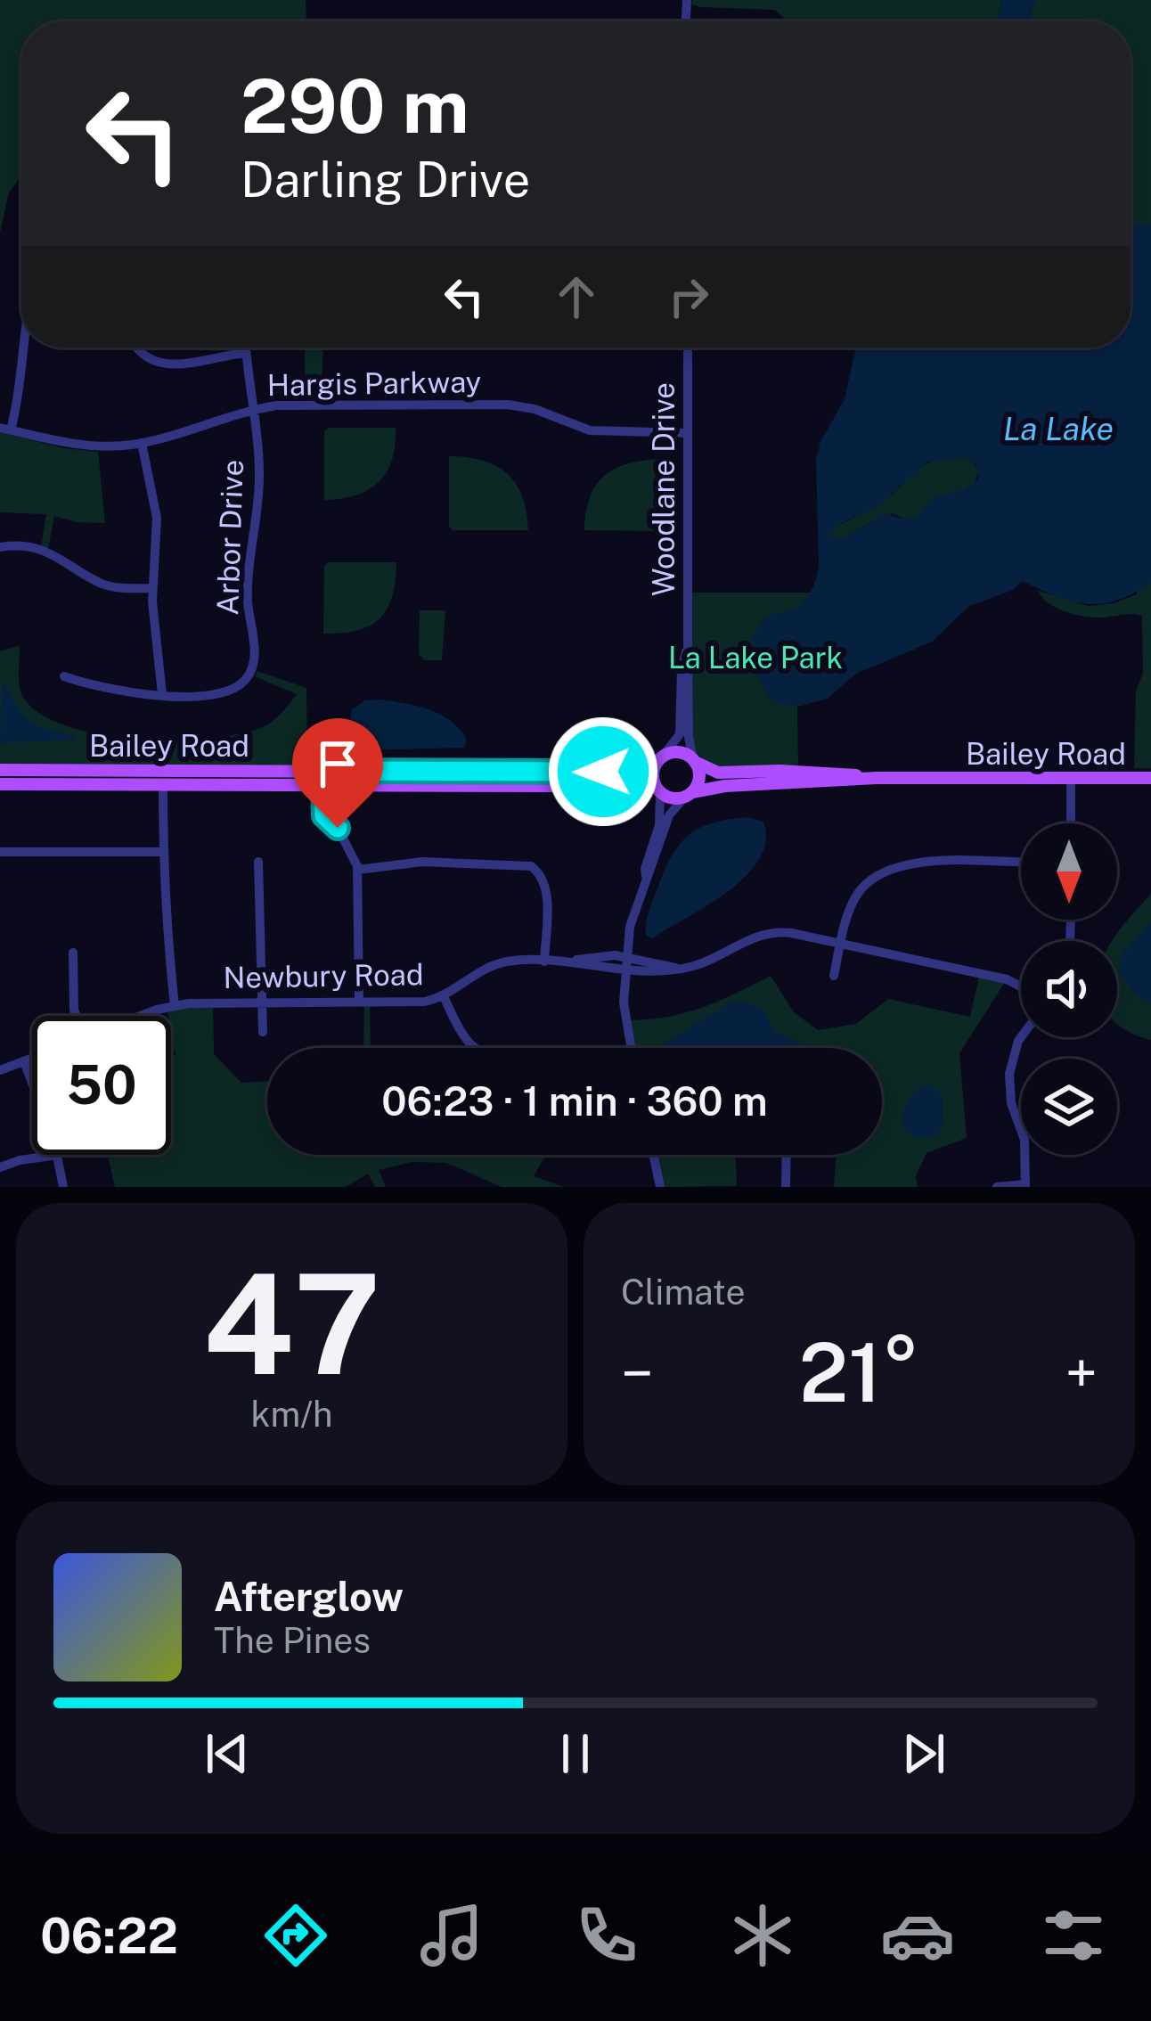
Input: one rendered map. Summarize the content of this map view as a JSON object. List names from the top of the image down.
{
  "streets": {
    "main road": ["Bailey Road"],
    "street": [
      "Hargis Parkway",
      "Woodlane Drive",
      "Arbor Drive",
      "Newbury Road"
    ]
  },
  "crossings": [
    ["Hargis Parkway", "Woodlane Drive"],
    ["Hargis Parkway", "Arbor Drive"],
    ["Woodlane Drive", "Bailey Road"]
  ],
  "water": ["La Lake"],
  "parks": ["La Lake Park"],
  "north": "bottom",
  "page": {
    "turn": ["290 m", "Darling Drive"],
    "limit": "50",
    "trip": "06:23 · 1 min · 360 m",
    "tile": [
      ["47", "km/h"],
      "Climate"
    ],
    "heat": ["−", "21°", "+"],
    "song": ["Afterglow", "The Pines"],
    "tabs": "06:22"
  }
}
